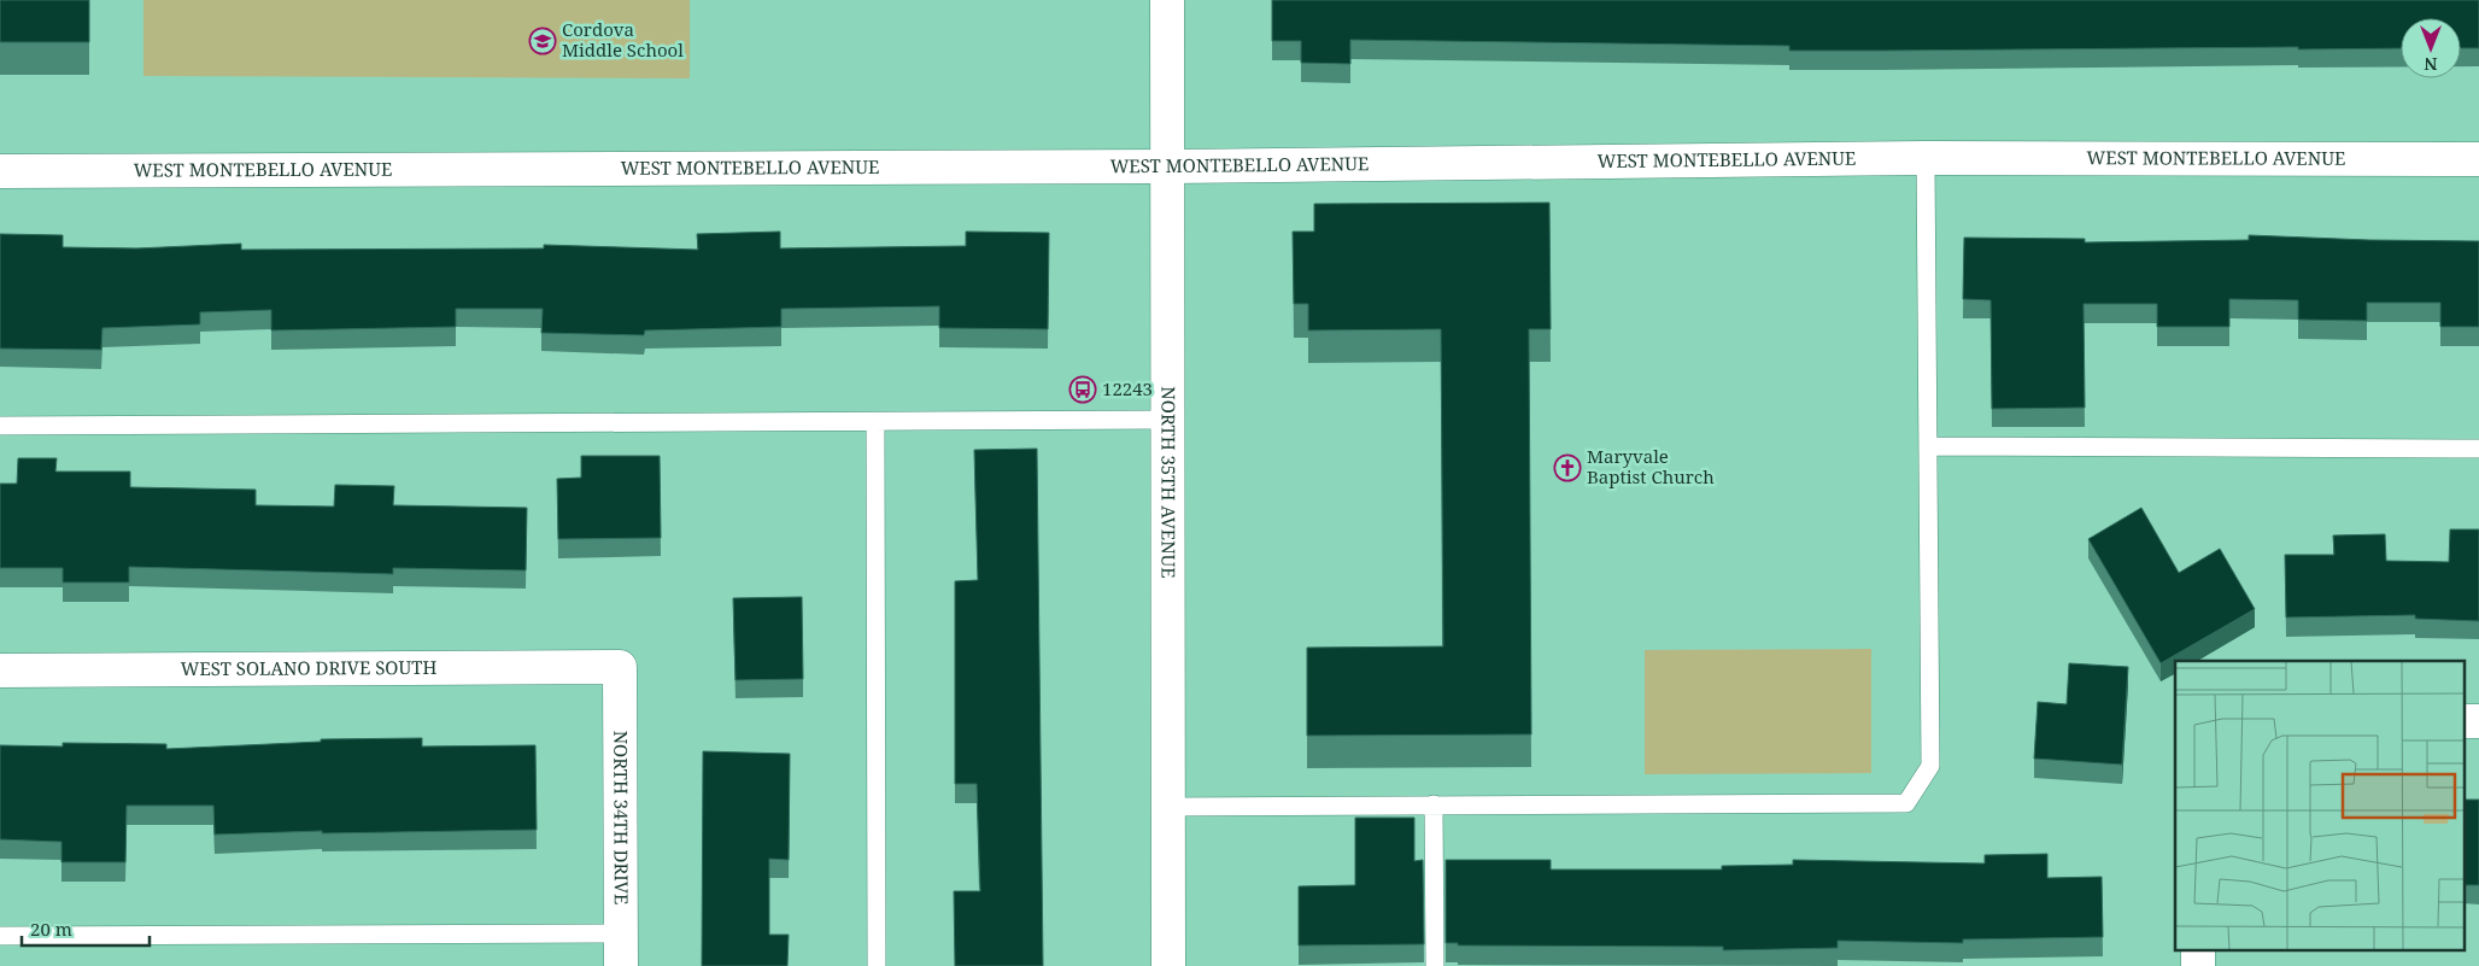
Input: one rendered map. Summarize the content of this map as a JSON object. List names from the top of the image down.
{
  "streets": {
    "street": [
      "WEST MONTEBELLO AVENUE",
      "NORTH 35TH AVENUE",
      "WEST SOLANO DRIVE SOUTH",
      "NORTH 34TH DRIVE"
    ]
  },
  "crossings": [
    ["WEST MONTEBELLO AVENUE", "NORTH 35TH AVENUE"],
    ["WEST SOLANO DRIVE SOUTH", "NORTH 34TH DRIVE"]
  ],
  "places": {
    "school or university": ["Cordova Middle School"],
    "bus stop": ["12243"],
    "church": ["Maryvale Baptist Church"]
  },
  "scale_bar": "20 m",
  "north": "bottom"
}
